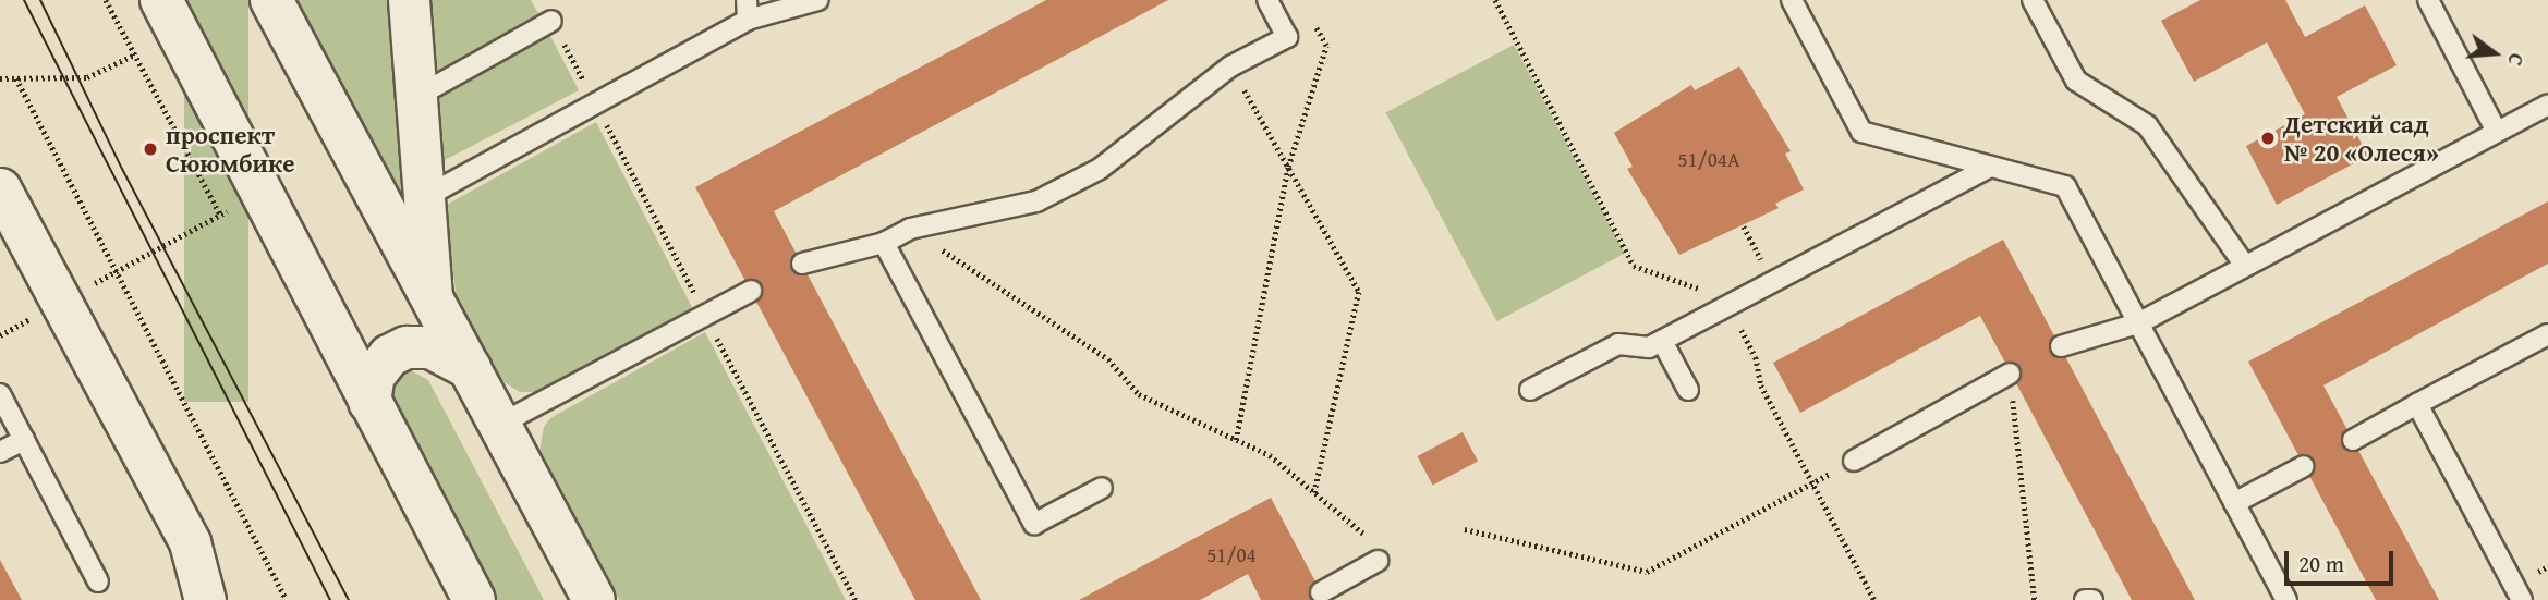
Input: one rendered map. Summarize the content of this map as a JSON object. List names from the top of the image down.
{
  "places": ["Детский сад № 20 «Олеся»", "проспект Сююмбике"],
  "house_numbers": ["51/04А", "51/04"],
  "scale_bar": "20 m",
  "north": "right"
}
